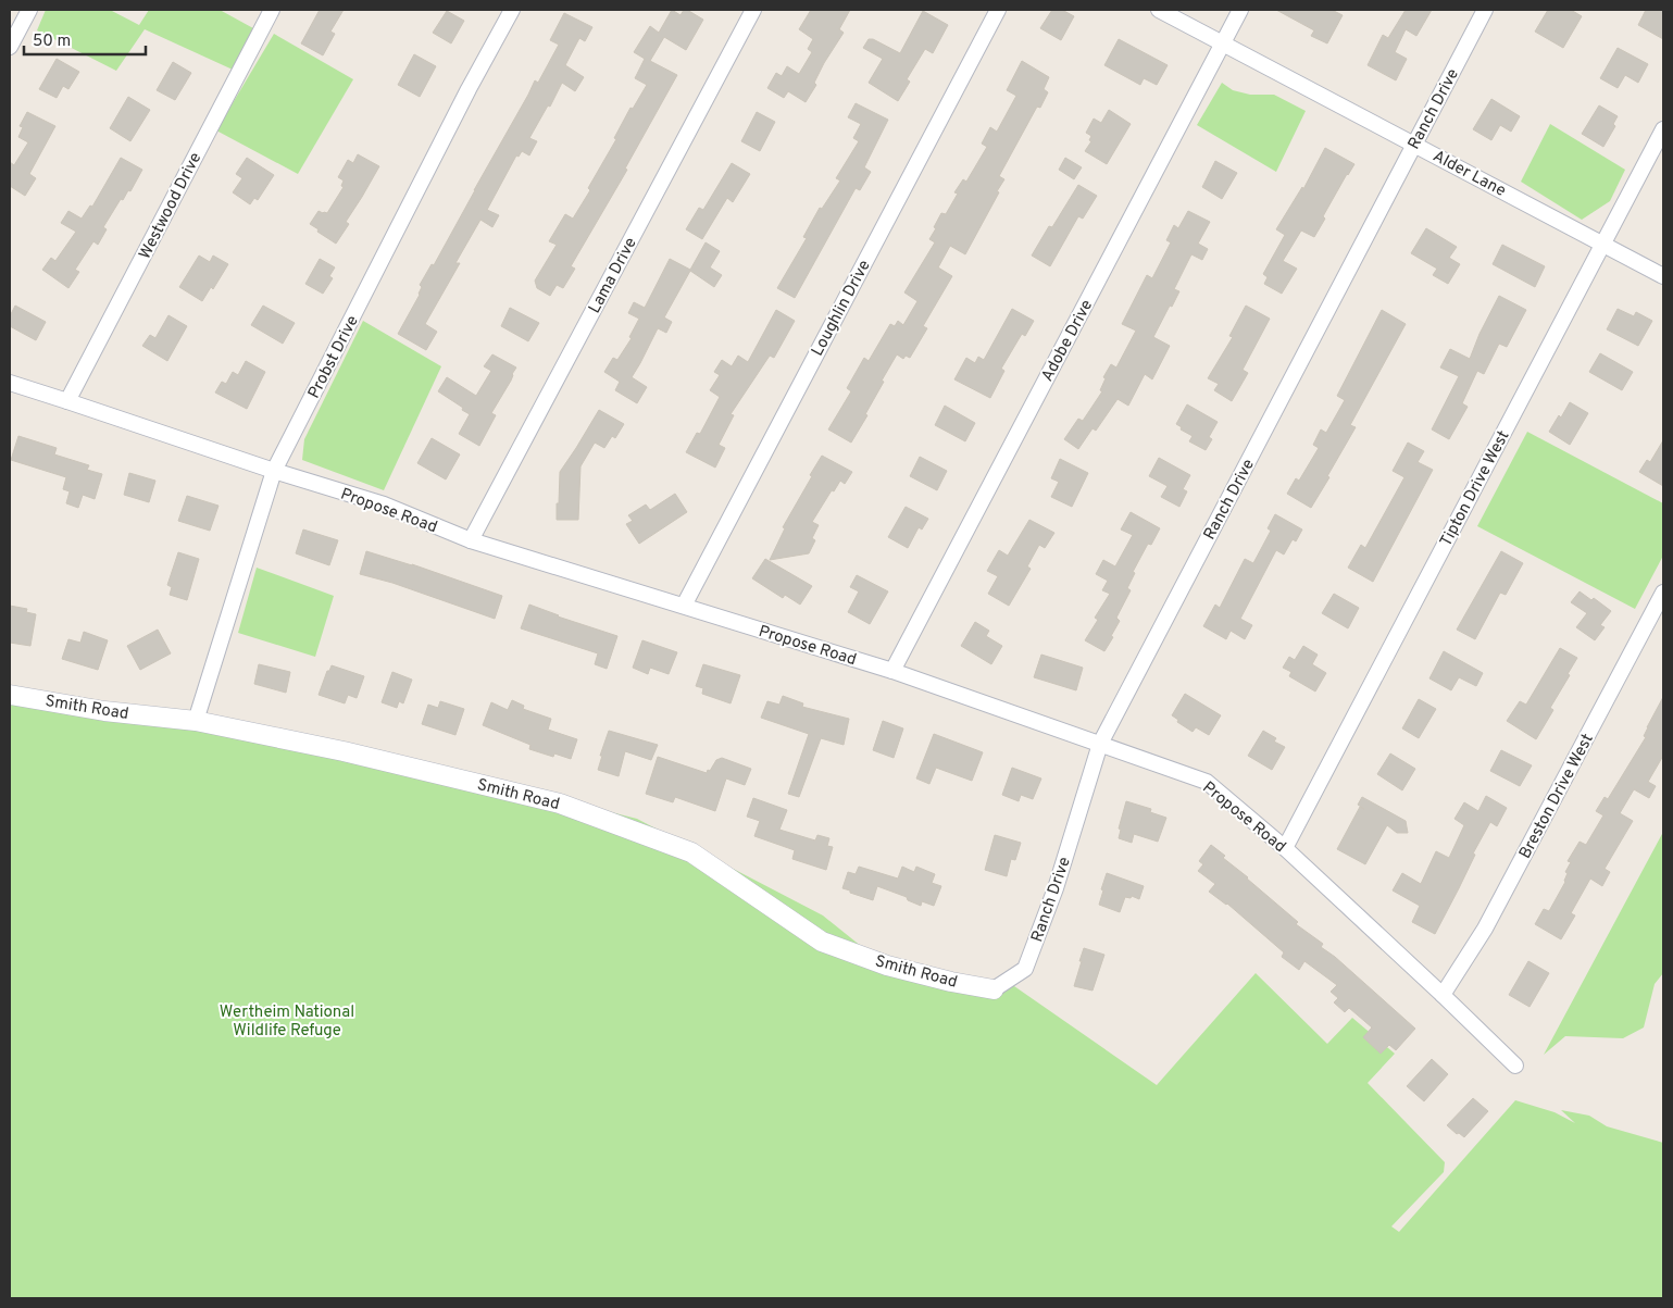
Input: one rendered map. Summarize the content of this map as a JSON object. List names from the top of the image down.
{
  "streets": {
    "street": [
      "Ranch Drive",
      "Alder Lane",
      "Westwood Drive",
      "Lama Drive",
      "Loughlin Drive",
      "Adobe Drive",
      "Probst Drive",
      "Tipton Drive West",
      "Propose Road",
      "Smith Road",
      "Breston Drive West"
    ]
  },
  "crossings": [
    ["Ranch Drive", "Alder Lane"],
    ["Ranch Drive", "Propose Road"],
    ["Ranch Drive", "Smith Road"],
    ["Alder Lane", "Adobe Drive"],
    ["Alder Lane", "Tipton Drive West"],
    ["Westwood Drive", "Propose Road"],
    ["Lama Drive", "Propose Road"],
    ["Loughlin Drive", "Propose Road"],
    ["Adobe Drive", "Propose Road"],
    ["Probst Drive", "Propose Road"],
    ["Probst Drive", "Smith Road"],
    ["Tipton Drive West", "Propose Road"],
    ["Propose Road", "Breston Drive West"]
  ],
  "parks": ["Wertheim National Wildlife Refuge"],
  "scale_bar": "50 m"
}
